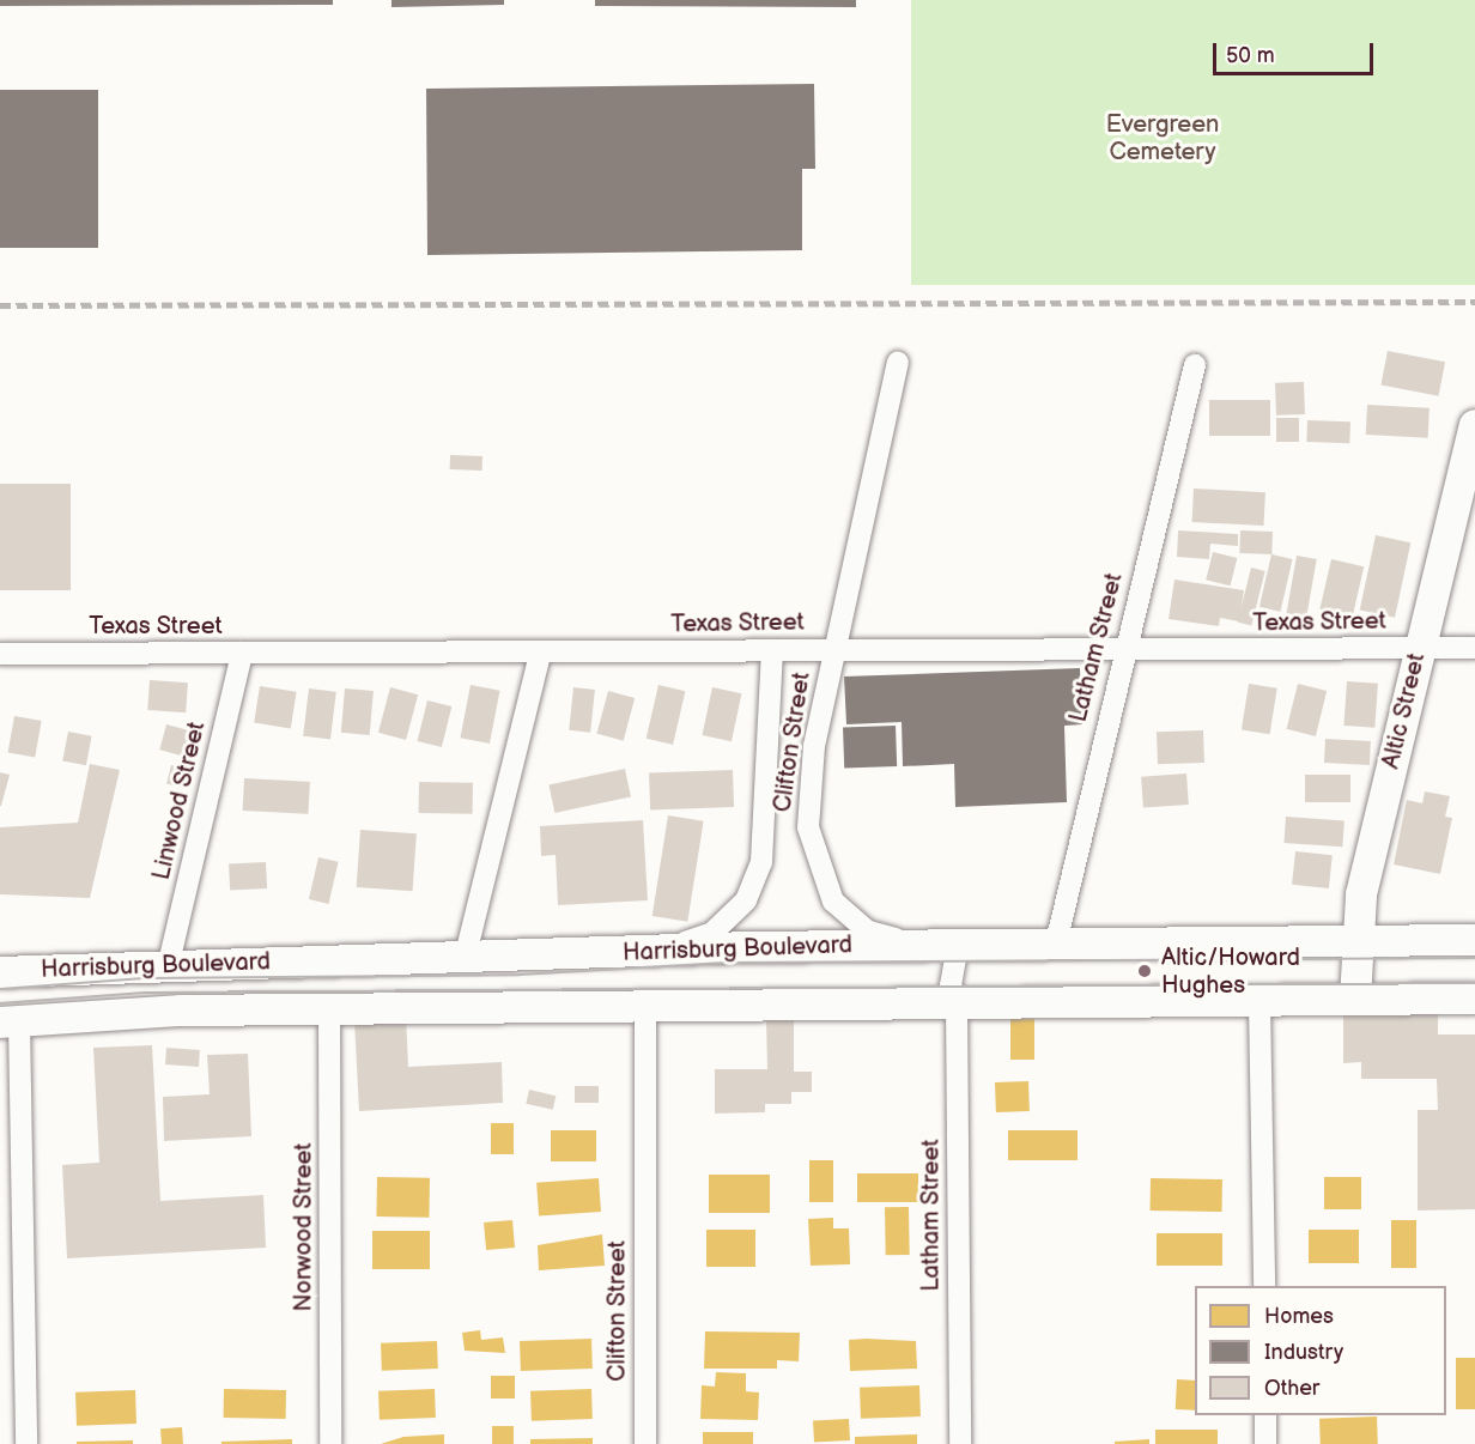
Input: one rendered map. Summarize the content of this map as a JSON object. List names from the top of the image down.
{
  "streets": {
    "main road": ["Altic Street", "Harrisburg Boulevard"],
    "street": [
      "Texas Street",
      "Latham Street",
      "Clifton Street",
      "Linwood Street",
      "Norwood Street"
    ]
  },
  "crossings": [
    ["Texas Street", "Latham Street"],
    ["Texas Street", "Altic Street"],
    ["Texas Street", "Clifton Street"],
    ["Texas Street", "Linwood Street"],
    ["Latham Street", "Harrisburg Boulevard"],
    ["Altic Street", "Harrisburg Boulevard"],
    ["Clifton Street", "Harrisburg Boulevard"],
    ["Linwood Street", "Harrisburg Boulevard"],
    ["Harrisburg Boulevard", "Norwood Street"]
  ],
  "parks": ["Evergreen Cemetery"],
  "places": ["Altic/Howard Hughes"],
  "legend": ["Homes", "Industry", "Other"],
  "scale_bar": "50 m"
}
